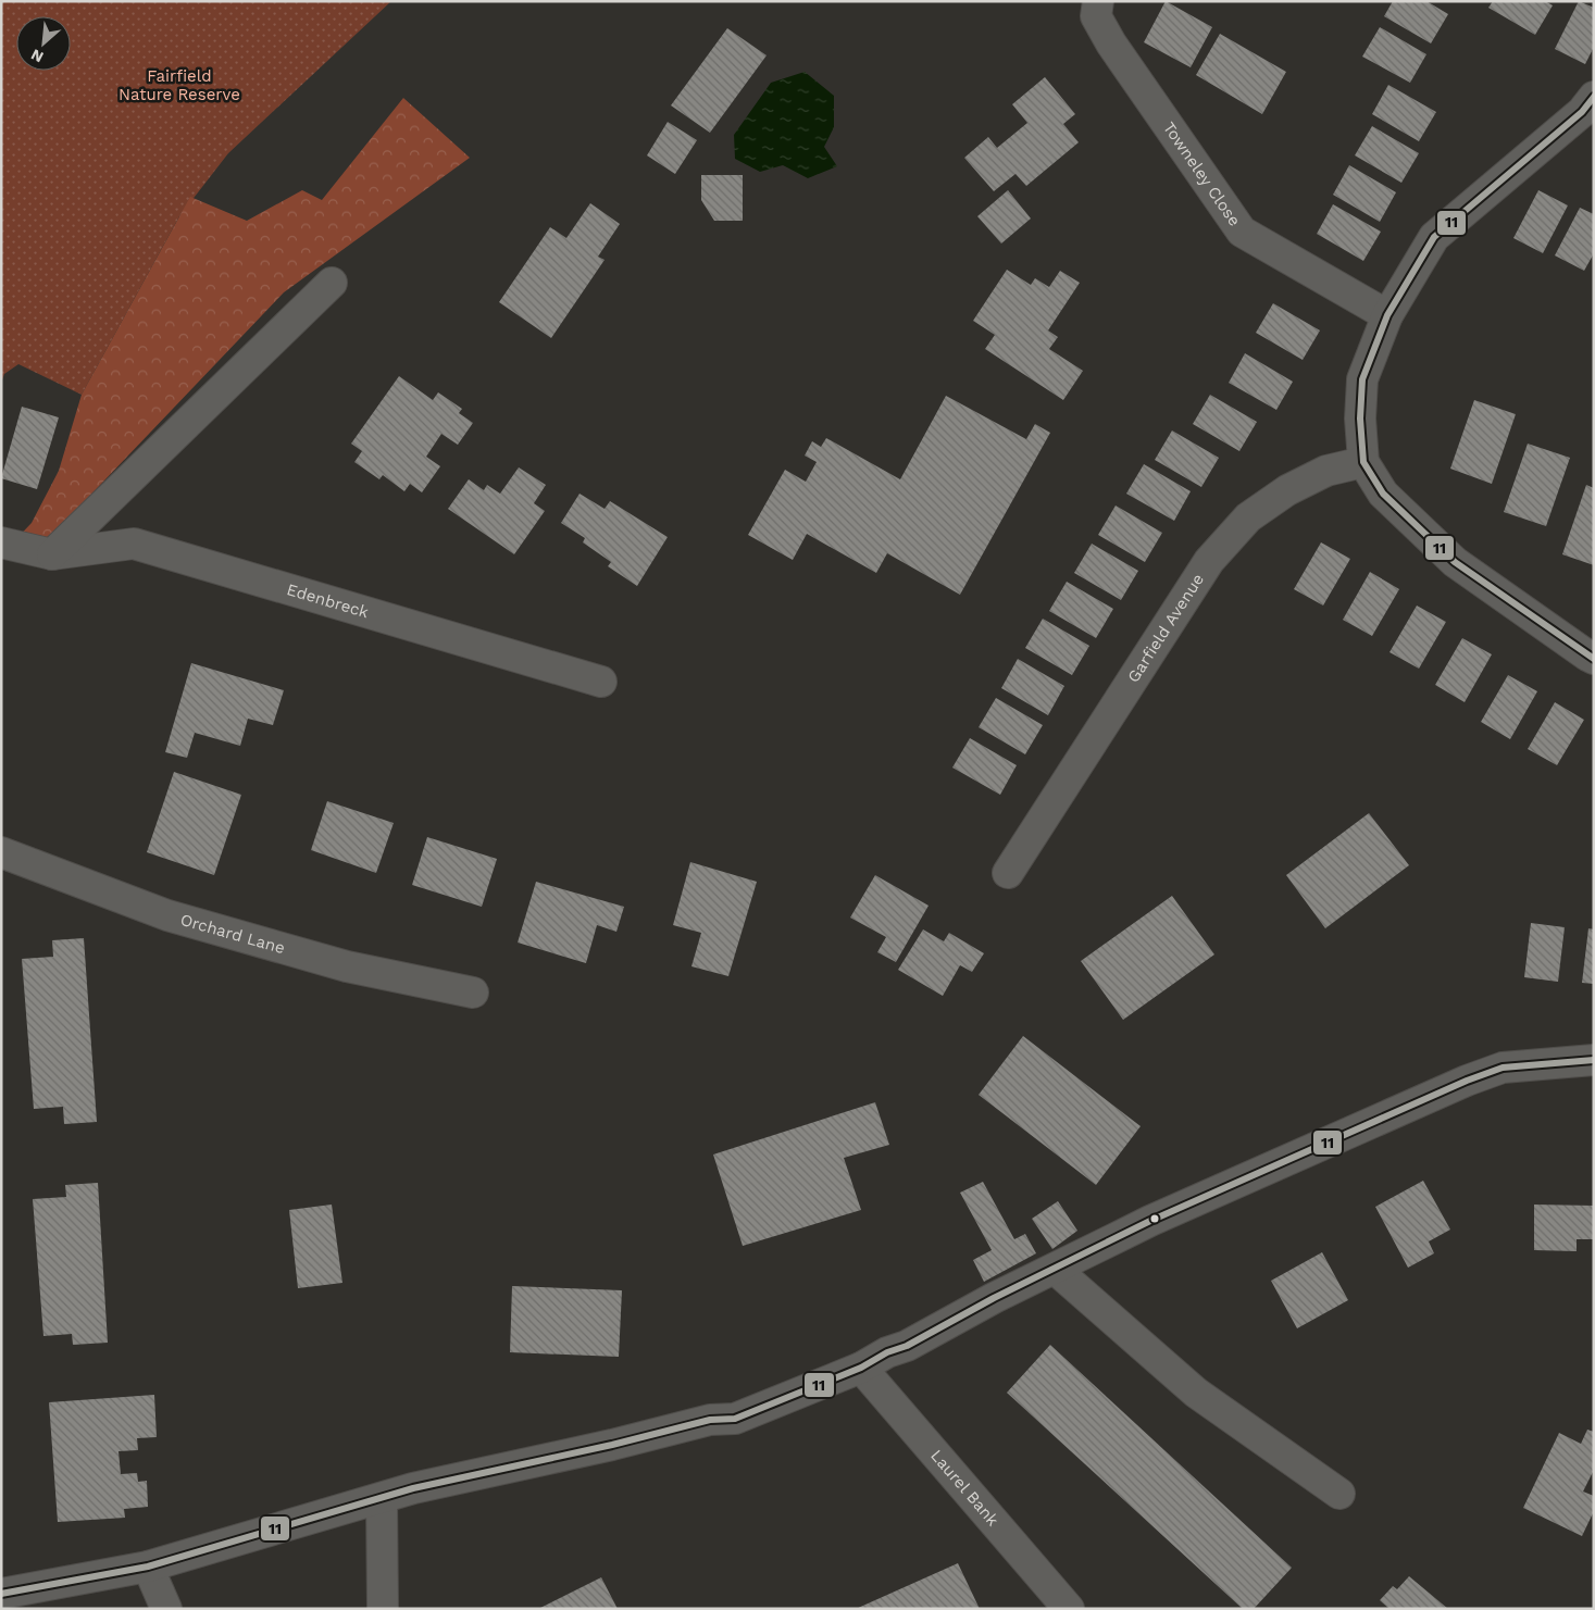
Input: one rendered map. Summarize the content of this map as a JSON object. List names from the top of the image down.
{
  "streets": {
    "street": [
      "Towneley Close",
      "Edenbreck",
      "Garfield Avenue",
      "Orchard Lane",
      "Laurel Bank"
    ]
  },
  "parks": ["Fairfield Nature Reserve"],
  "lines": ["transit line 11"],
  "north": "bottom left"
}
